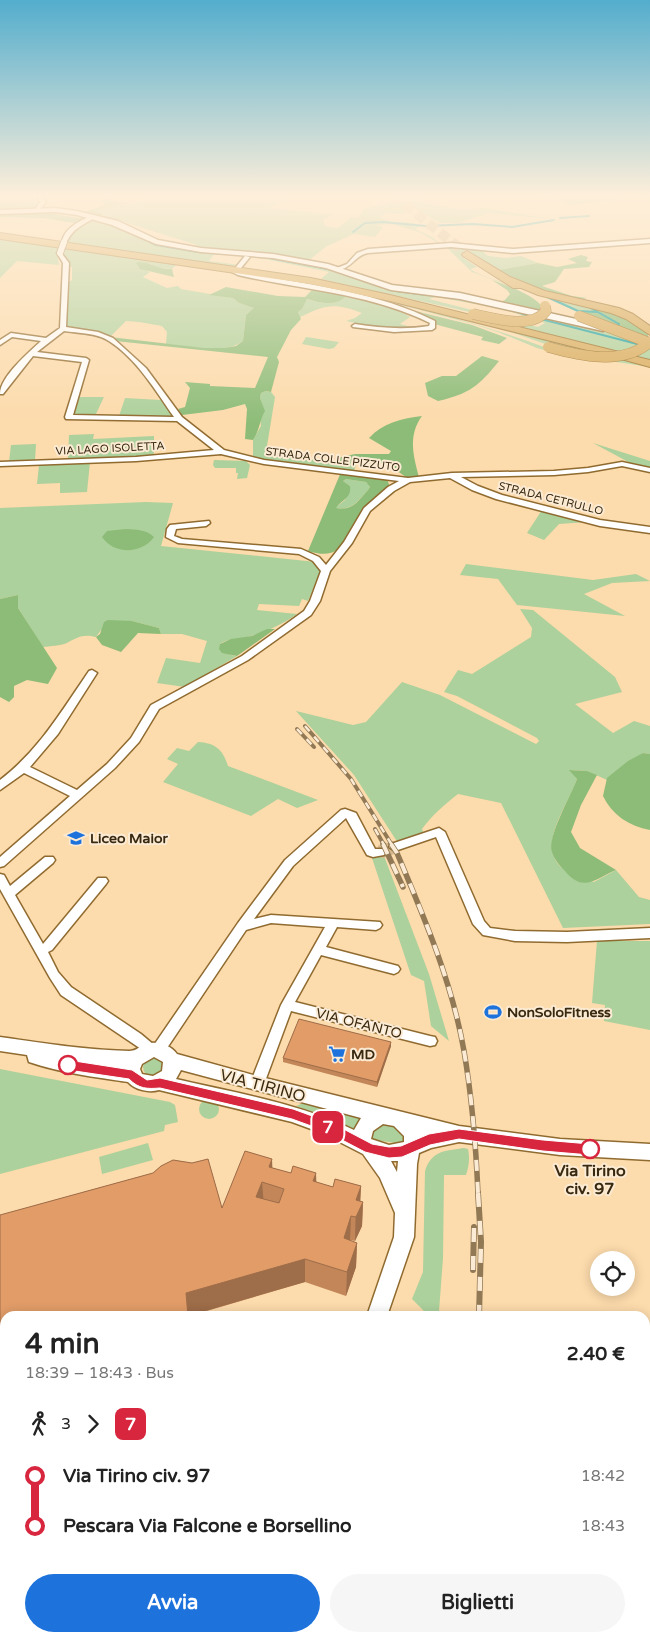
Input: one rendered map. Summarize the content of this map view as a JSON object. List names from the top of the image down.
{
  "streets": {
    "street": [
      "VIA LAGO ISOLETTA",
      "STRADA COLLE PIZZUTO",
      "STRADA CETRULLO",
      "VIA OFANTO",
      "VIA TIRINO"
    ]
  },
  "crossings": [
    ["VIA LAGO ISOLETTA", "STRADA COLLE PIZZUTO"],
    ["STRADA COLLE PIZZUTO", "STRADA CETRULLO"]
  ],
  "places": {
    "school or university": ["Liceo Maior"],
    "sports": ["NonSoloFitness"],
    "supermarket": ["MD"],
    "other": ["Via Tirino civ. 97"]
  },
  "lines": ["bus line 7"],
  "page": {
    "on_map": "7",
    "heading": ["4 min", "18:39 – 18:43 · Bus", "2.40 €"],
    "legs": ["3", "7"],
    "list": [
      {
        "name": "Via Tirino civ. 97",
        "value": "18:42"
      },
      {
        "name": "Pescara Via Falcone e Borsellino",
        "value": "18:43"
      }
    ],
    "buttons": ["Avvia", "Biglietti"]
  }
}
